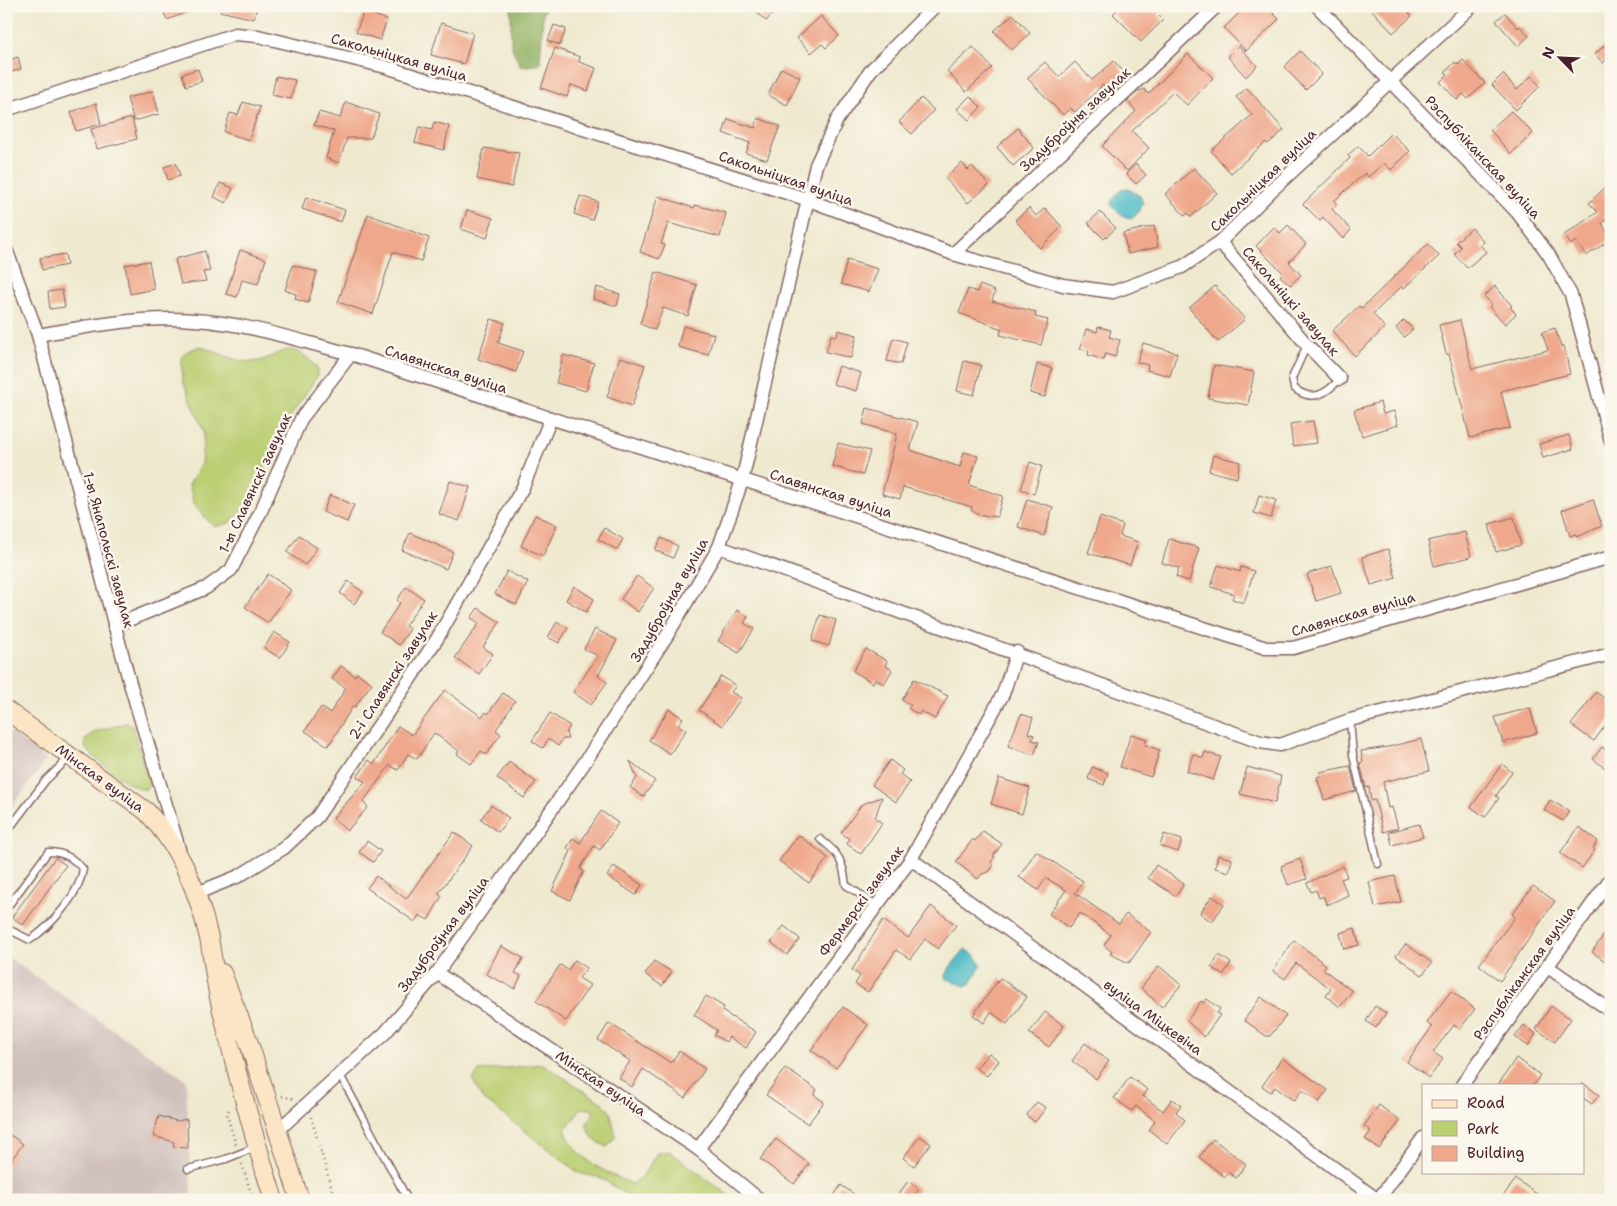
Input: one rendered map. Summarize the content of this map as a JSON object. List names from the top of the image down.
{
  "streets": {
    "main road": ["Мінская вуліца"],
    "street": [
      "Сакольніцкая вуліца",
      "Задуброўны завулак",
      "Рэспубліканская вуліца",
      "Сакольніцкі завулак",
      "Славянская вуліца",
      "1-ы Славянскі завулак",
      "1-ы Янапольскі завулак",
      "Задуброўная вуліца",
      "2-і Славянскі завулак",
      "Фермерскі завулак",
      "вуліца Міцкевіча"
    ]
  },
  "crossings": [
    ["Сакольніцкая вуліца", "Задуброўны завулак"],
    ["Сакольніцкая вуліца", "Рэспубліканская вуліца"],
    ["Сакольніцкая вуліца", "Сакольніцкі завулак"],
    ["Сакольніцкая вуліца", "Задуброўная вуліца"],
    ["Славянская вуліца", "1-ы Славянскі завулак"],
    ["Славянская вуліца", "1-ы Янапольскі завулак"],
    ["Славянская вуліца", "Задуброўная вуліца"],
    ["Славянская вуліца", "2-і Славянскі завулак"],
    ["1-ы Славянскі завулак", "1-ы Янапольскі завулак"],
    ["1-ы Янапольскі завулак", "Мінская вуліца"],
    ["Задуброўная вуліца", "Мінская вуліца"],
    ["2-і Славянскі завулак", "Мінская вуліца"],
    ["Мінская вуліца", "Фермерскі завулак"],
    ["Фермерскі завулак", "вуліца Міцкевіча"]
  ],
  "legend": ["Road", "Park", "Building"],
  "north": "top left"
}
